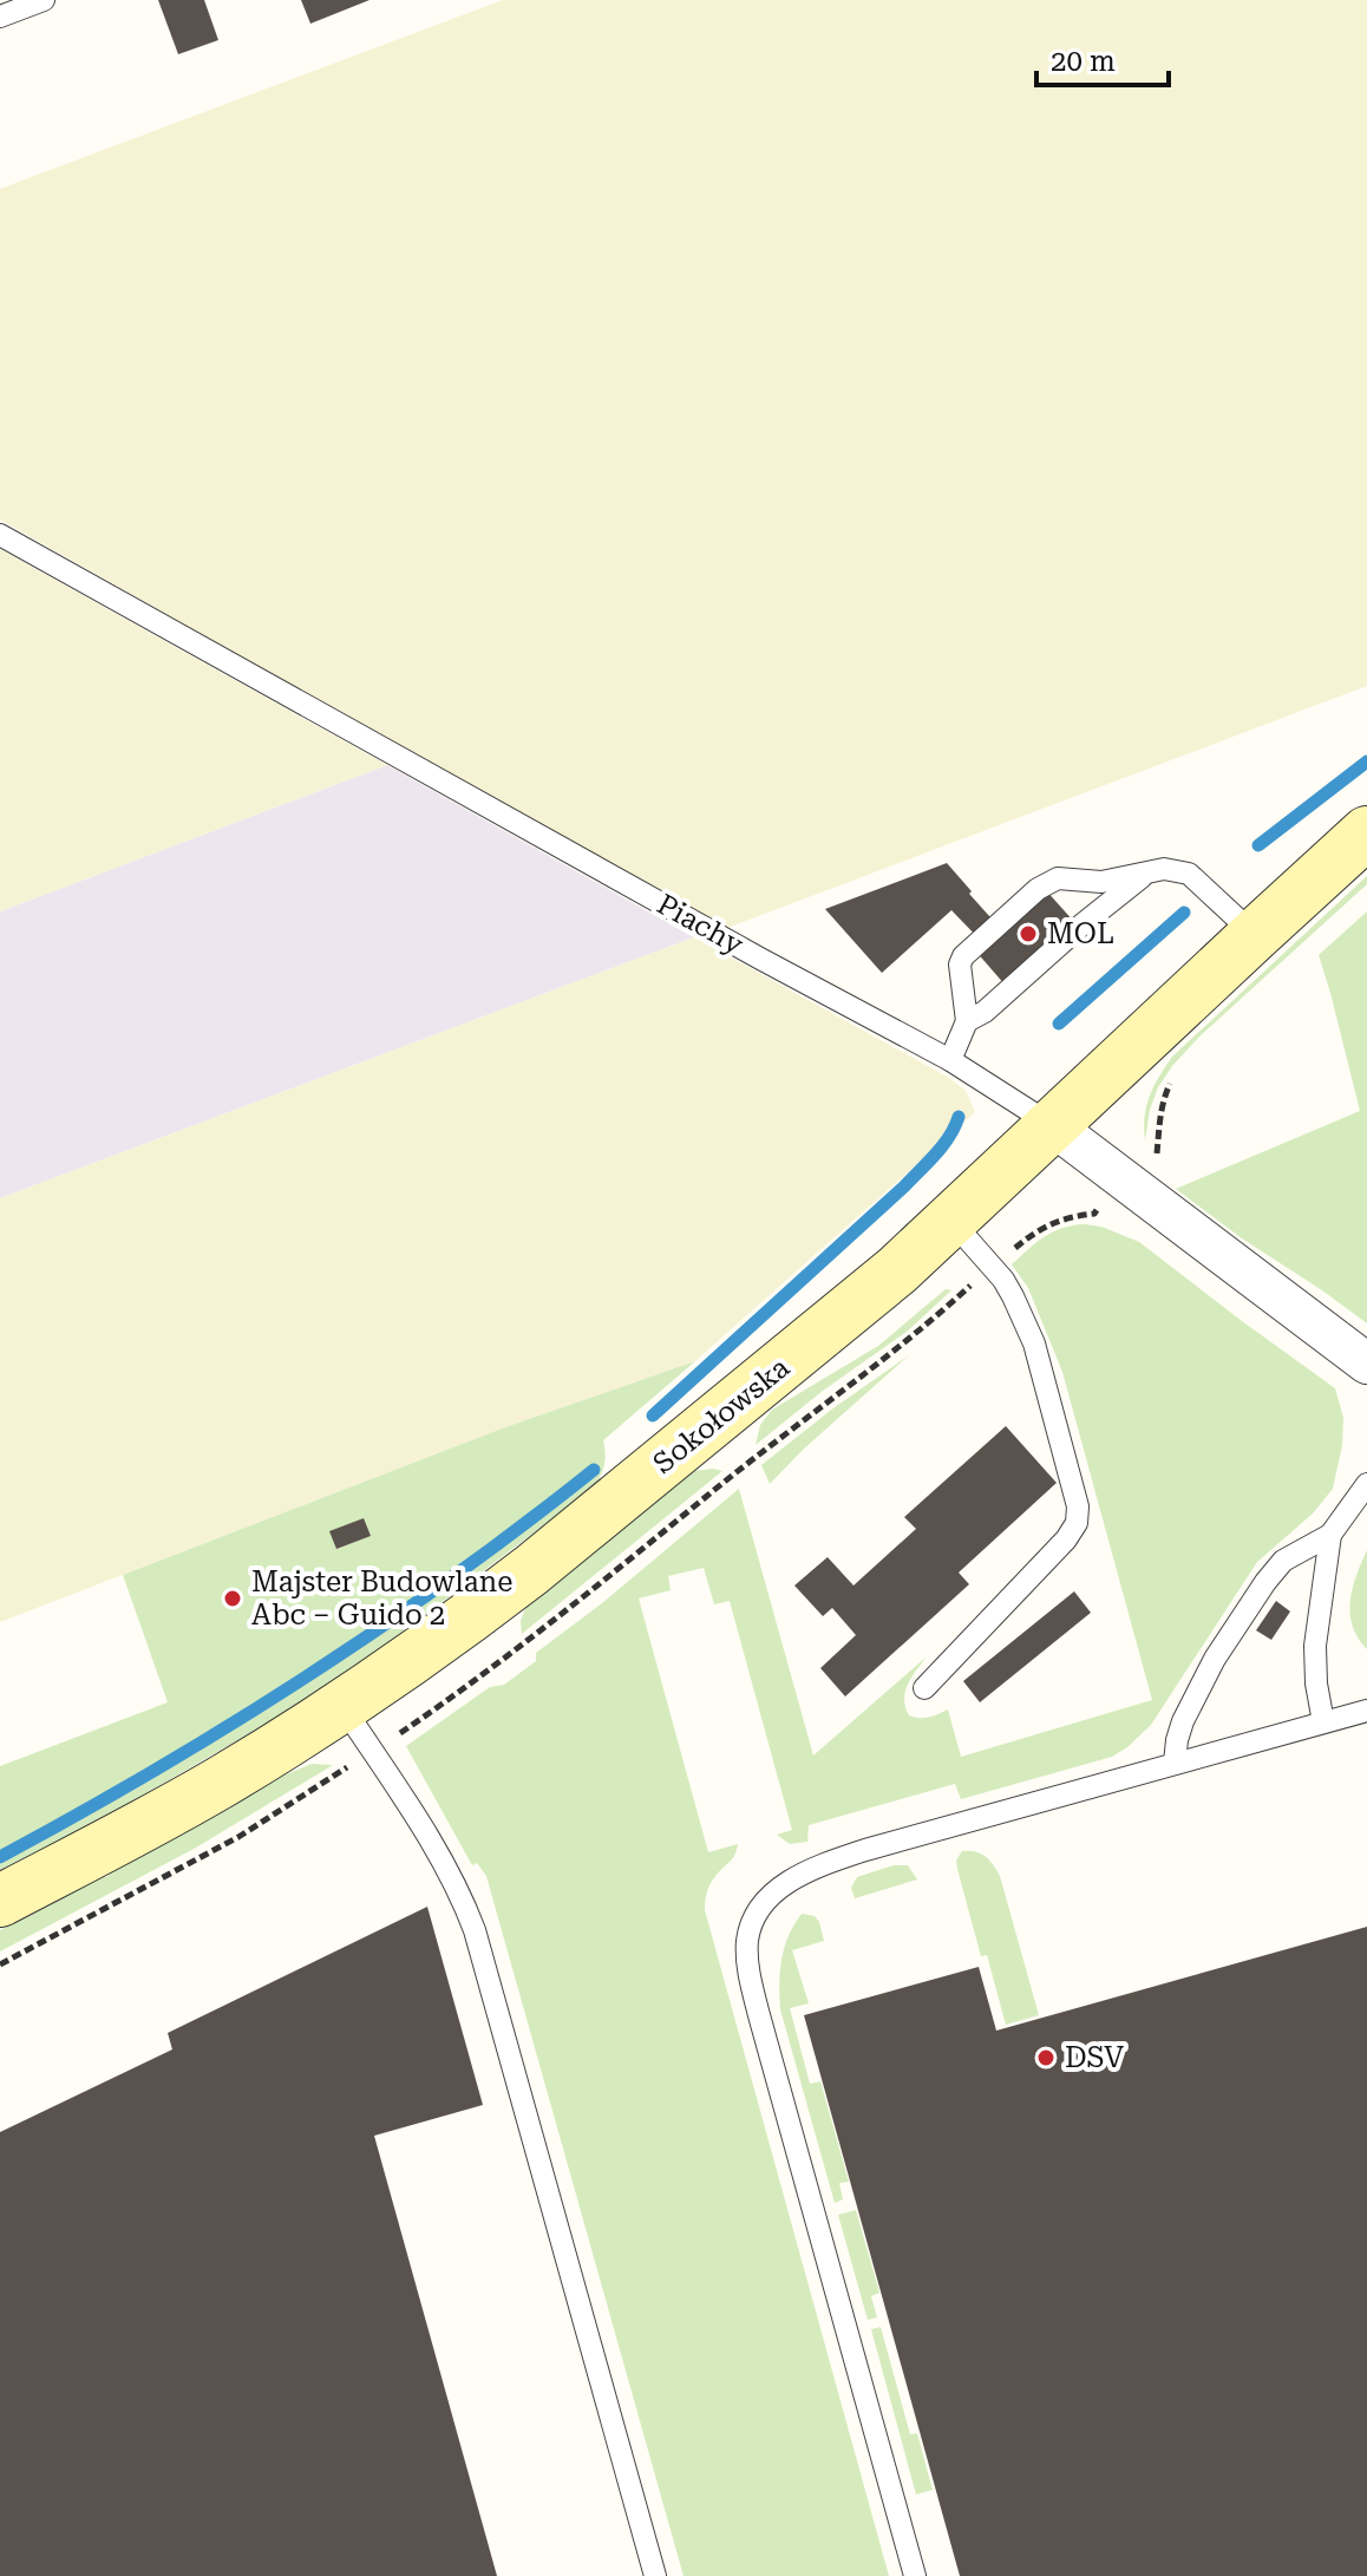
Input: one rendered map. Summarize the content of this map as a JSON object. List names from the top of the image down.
{
  "streets": {
    "street": ["Piachy", "Sokołowska"]
  },
  "crossings": [
    ["Piachy", "Sokołowska"]
  ],
  "places": ["MOL", "Majster Budowlane Abc – Guido 2", "DSV"],
  "scale_bar": "20 m"
}
